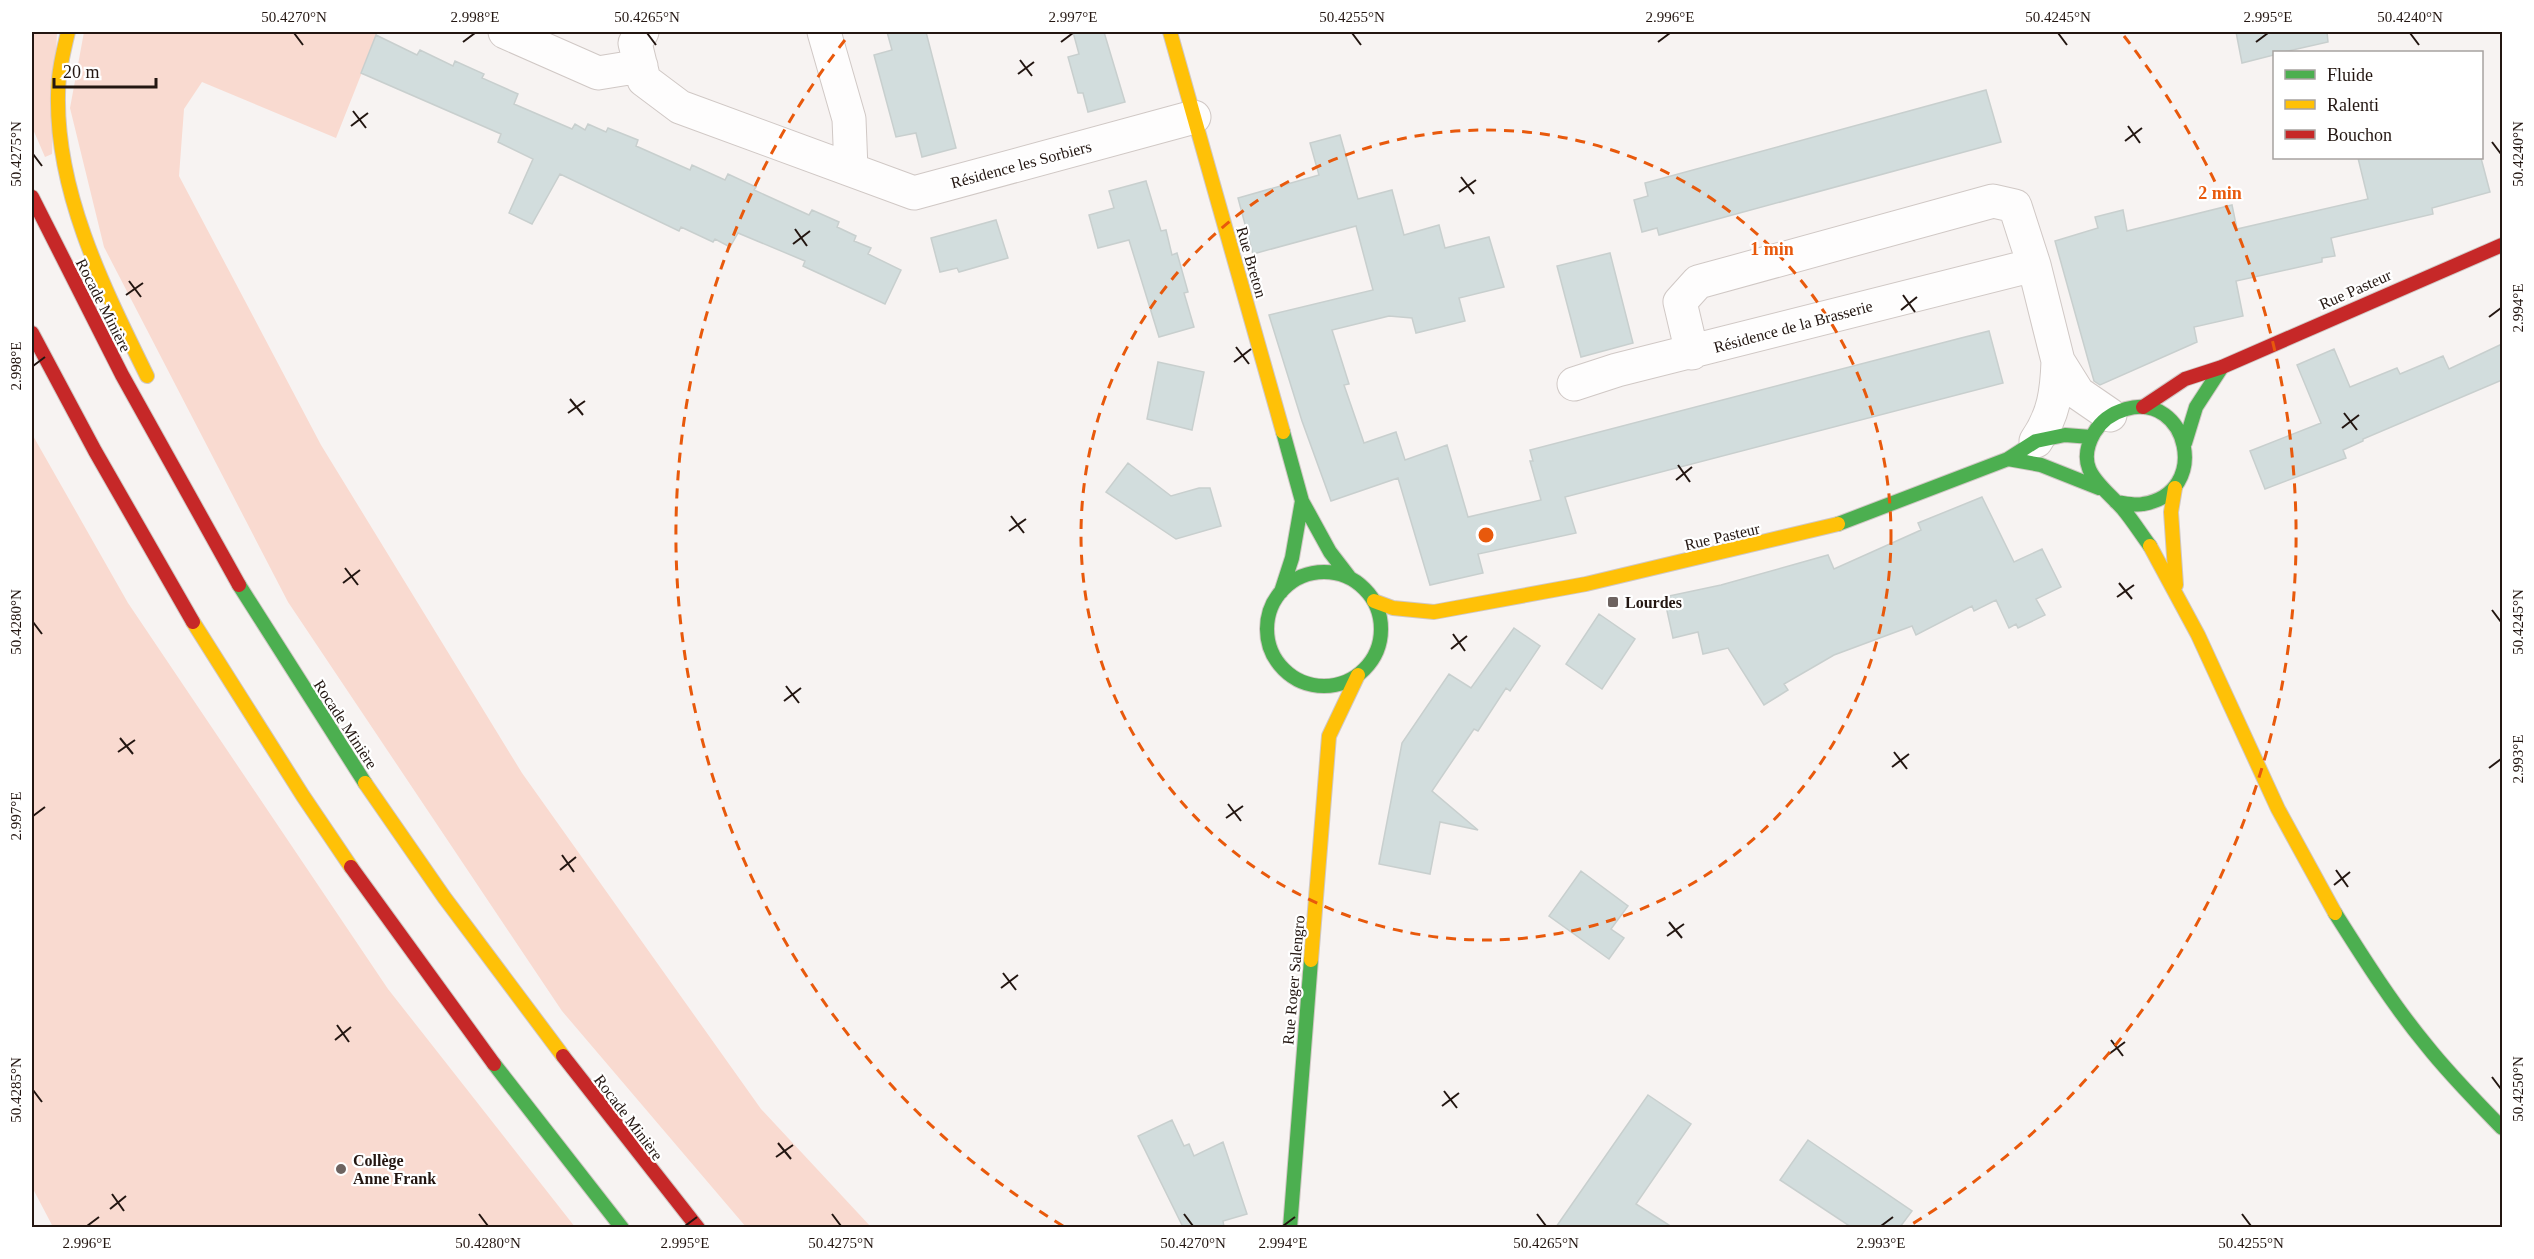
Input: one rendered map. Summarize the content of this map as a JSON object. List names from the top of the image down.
{
  "streets": {
    "main road": [
      "Rue Breton",
      "Rue Pasteur",
      "Rocade Minière",
      "Rue Roger Salengro"
    ],
    "street": ["Résidence les Sorbiers", "Résidence de la Brasserie"]
  },
  "crossings": [
    ["Résidence les Sorbiers", "Rue Breton"],
    ["Rue Breton", "Rue Pasteur"],
    ["Rue Breton", "Rue Roger Salengro"],
    ["Rue Pasteur", "Résidence de la Brasserie"],
    ["Rue Pasteur", "Rue Roger Salengro"]
  ],
  "places": {
    "transit": ["Lourdes"],
    "other": ["Collège Anne Frank"]
  },
  "legend": ["Fluide", "Ralenti", "Bouchon"],
  "scale_bar": "20 m",
  "coordinates": [
    "50.4270°N",
    "2.998°E",
    "50.4265°N",
    "2.997°E",
    "50.4255°N",
    "2.996°E",
    "50.4245°N",
    "2.995°E",
    "50.4240°N",
    "50.4275°N",
    "2.994°E",
    "50.4280°N",
    "2.993°E",
    "50.4250°N",
    "50.4285°N"
  ],
  "rings": ["2 min", "1 min"]
}
